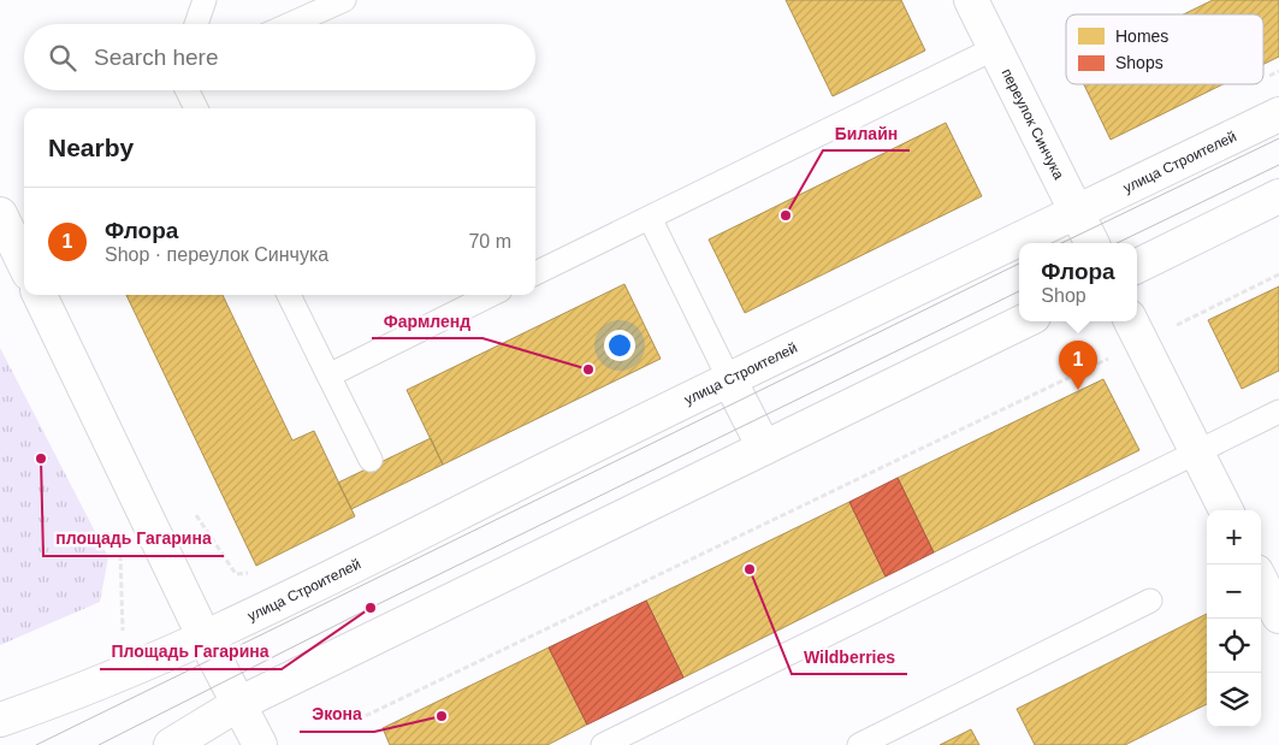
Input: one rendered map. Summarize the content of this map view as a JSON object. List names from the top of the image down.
{
  "streets": {
    "main road": ["переулок Синчука", "улица Строителей"]
  },
  "crossings": [
    ["переулок Синчука", "улица Строителей"]
  ],
  "places": [
    "Билайн",
    "Фармленд",
    "площадь Гагарина",
    "Wildberries",
    "Площадь Гагарина",
    "Экона"
  ],
  "legend": ["Homes", "Shops"],
  "page": {
    "search": "Search here",
    "heading": "Nearby",
    "list": [
      {
        "mark": "1",
        "name": "Флора",
        "note": "Shop · переулок Синчука",
        "value": "70 m"
      }
    ],
    "popup": ["Флора", "Shop"],
    "pins": "1",
    "map_buttons": ["+", "−"]
  }
}
